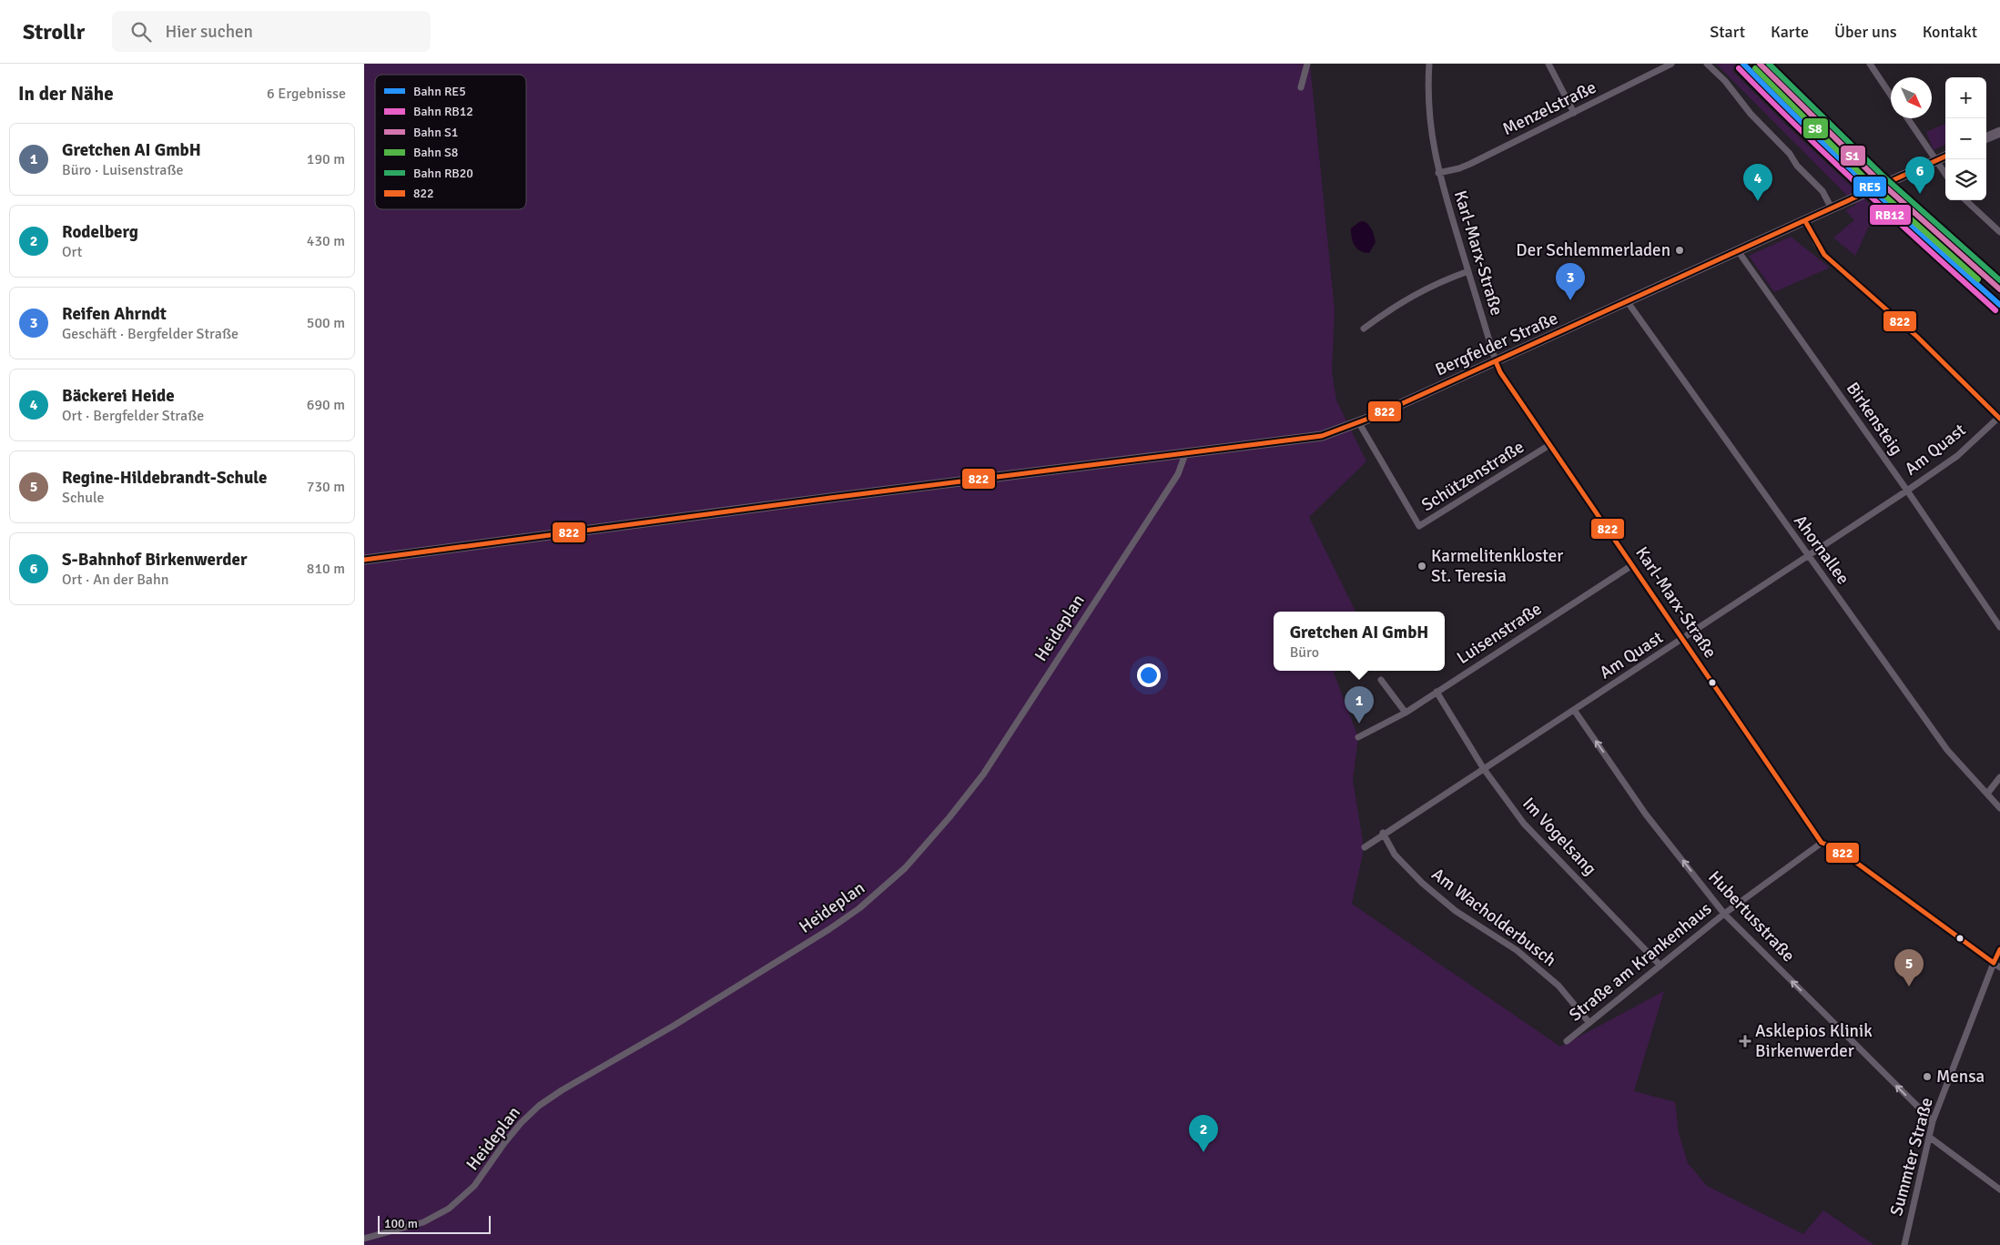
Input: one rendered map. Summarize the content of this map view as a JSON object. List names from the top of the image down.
{
  "streets": {
    "main road": ["Bergfelder Straße"],
    "street": [
      "Menzelstraße",
      "Karl-Marx-Straße",
      "Birkensteig",
      "Am Quast",
      "Schützenstraße",
      "Ahornallee",
      "Heideplan",
      "Luisenstraße",
      "Im Vogelsang",
      "Hubertusstraße",
      "Am Wacholderbusch",
      "Straße am Krankenhaus",
      "Summter Straße"
    ]
  },
  "crossings": [
    ["Menzelstraße", "Karl-Marx-Straße"],
    ["Karl-Marx-Straße", "Bergfelder Straße"],
    ["Karl-Marx-Straße", "Am Quast"],
    ["Karl-Marx-Straße", "Schützenstraße"],
    ["Karl-Marx-Straße", "Luisenstraße"],
    ["Karl-Marx-Straße", "Straße am Krankenhaus"],
    ["Bergfelder Straße", "Birkensteig"],
    ["Bergfelder Straße", "Schützenstraße"],
    ["Bergfelder Straße", "Ahornallee"],
    ["Bergfelder Straße", "Heideplan"],
    ["Birkensteig", "Am Quast"],
    ["Am Quast", "Ahornallee"],
    ["Am Quast", "Im Vogelsang"],
    ["Am Quast", "Hubertusstraße"],
    ["Am Quast", "Am Wacholderbusch"],
    ["Luisenstraße", "Im Vogelsang"],
    ["Im Vogelsang", "Straße am Krankenhaus"],
    ["Hubertusstraße", "Straße am Krankenhaus"],
    ["Hubertusstraße", "Summter Straße"],
    ["Am Wacholderbusch", "Straße am Krankenhaus"]
  ],
  "one_way": ["Hubertusstraße"],
  "places": {
    "other": ["Der Schlemmerladen", "Karmelitenkloster St. Teresia", "Mensa"],
    "health": ["Asklepios Klinik Birkenwerder"]
  },
  "lines": [
    "rail line RE5",
    "rail line S1",
    "rail line RB20",
    "rail line RB12",
    "rail line S8",
    "transit line 822"
  ],
  "legend": [
    "Bahn RE5",
    "Bahn RB12",
    "Bahn S1",
    "Bahn S8",
    "Bahn RB20",
    "822"
  ],
  "scale_bar": "100 m",
  "north": "bottom right",
  "page": {
    "header": "Strollr",
    "search": "Hier suchen",
    "nav": [
      "Start",
      "Karte",
      "Über uns",
      "Kontakt"
    ],
    "heading": ["In der Nähe", "6 Ergebnisse"],
    "map_buttons": ["+", "−"],
    "list": [
      {
        "mark": "1",
        "name": "Gretchen AI GmbH",
        "note": "Büro · Luisenstraße",
        "value": "190 m"
      },
      {
        "mark": "2",
        "name": "Rodelberg",
        "note": "Ort",
        "value": "430 m"
      },
      {
        "mark": "3",
        "name": "Reifen Ahrndt",
        "note": "Geschäft · Bergfelder Straße",
        "value": "500 m"
      },
      {
        "mark": "4",
        "name": "Bäckerei Heide",
        "note": "Ort · Bergfelder Straße",
        "value": "690 m"
      },
      {
        "mark": "5",
        "name": "Regine-Hildebrandt-Schule",
        "note": "Schule",
        "value": "730 m"
      },
      {
        "mark": "6",
        "name": "S-Bahnhof Birkenwerder",
        "note": "Ort · An der Bahn",
        "value": "810 m"
      }
    ],
    "pins": [
      "6",
      "4",
      "3",
      "1",
      "5",
      "2"
    ],
    "popup": ["Gretchen AI GmbH", "Büro"],
    "scale": "100 m"
  }
}
